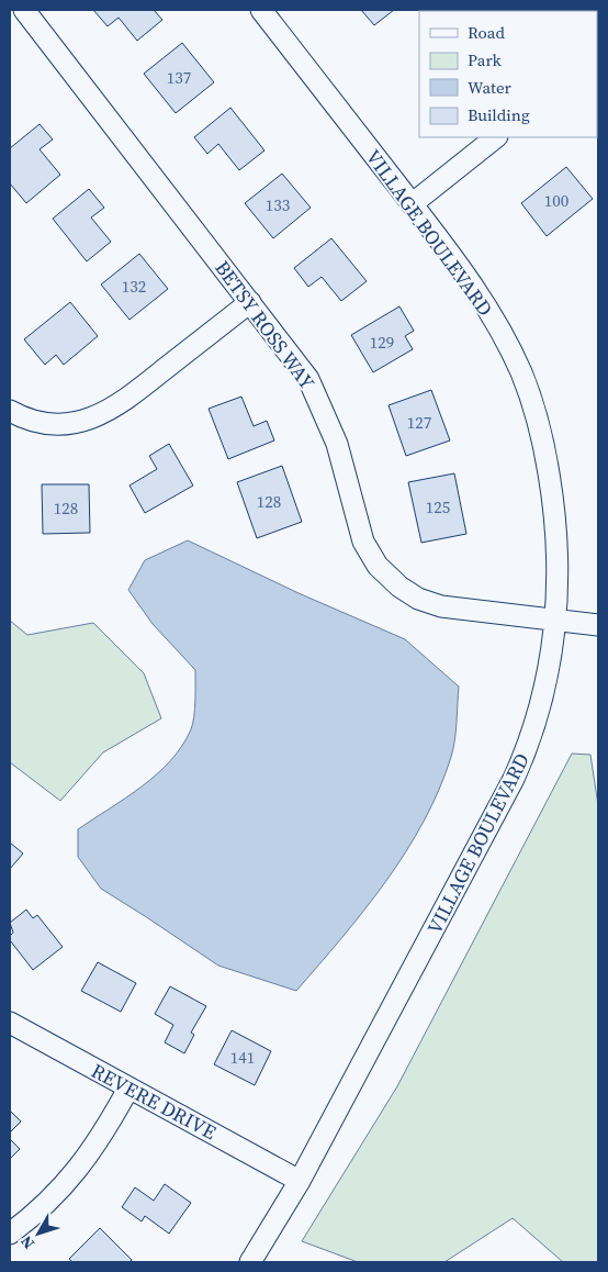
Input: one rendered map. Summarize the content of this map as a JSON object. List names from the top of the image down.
{
  "streets": {
    "street": ["VILLAGE BOULEVARD", "BETSY ROSS WAY", "REVERE DRIVE"]
  },
  "crossings": [
    ["VILLAGE BOULEVARD", "BETSY ROSS WAY"],
    ["VILLAGE BOULEVARD", "REVERE DRIVE"]
  ],
  "house_numbers": [
    "137",
    "100",
    "133",
    "132",
    "129",
    "127",
    "128",
    "125",
    "128",
    "141"
  ],
  "legend": [
    "Road",
    "Park",
    "Water",
    "Building"
  ],
  "north": "bottom left"
}
